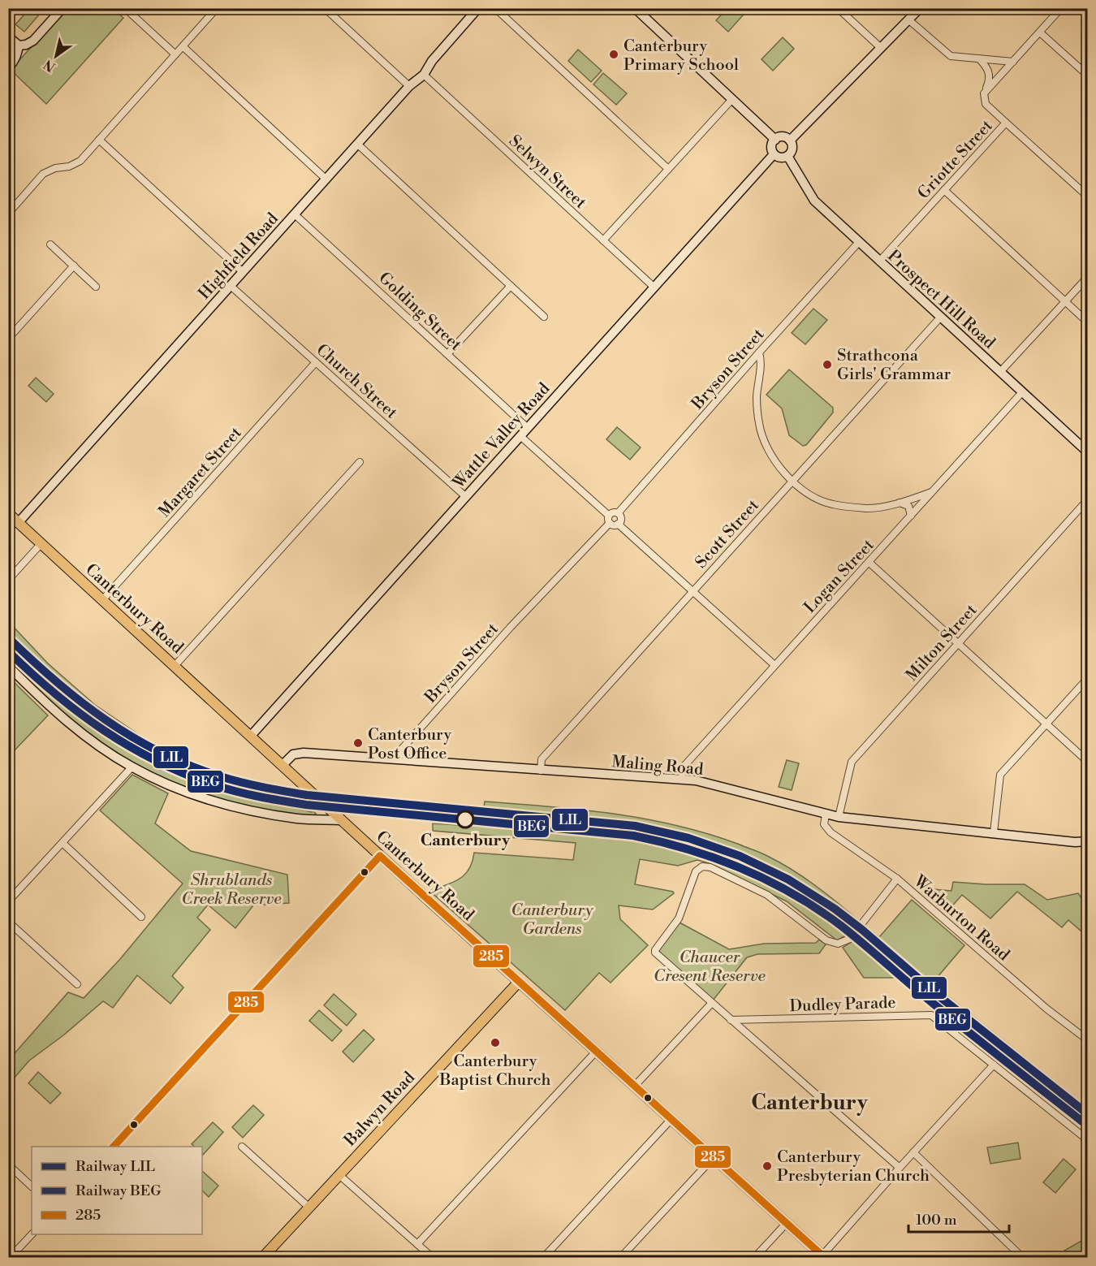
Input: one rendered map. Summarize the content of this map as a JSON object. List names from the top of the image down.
{
  "streets": {
    "main road": ["Canterbury Road", "Balwyn Road"],
    "street": [
      "Griotte Street",
      "Selwyn Street",
      "Highfield Road",
      "Prospect Hill Road",
      "Golding Street",
      "Bryson Street",
      "Church Street",
      "Wattle Valley Road",
      "Margaret Street",
      "Scott Street",
      "Logan Street",
      "Milton Street",
      "Maling Road",
      "Warburton Road",
      "Dudley Parade"
    ]
  },
  "crossings": [
    ["Griotte Street", "Prospect Hill Road"],
    ["Selwyn Street", "Highfield Road"],
    ["Selwyn Street", "Wattle Valley Road"],
    ["Highfield Road", "Golding Street"],
    ["Highfield Road", "Church Street"],
    ["Highfield Road", "Canterbury Road"],
    ["Prospect Hill Road", "Bryson Street"],
    ["Prospect Hill Road", "Wattle Valley Road"],
    ["Prospect Hill Road", "Scott Street"],
    ["Prospect Hill Road", "Logan Street"],
    ["Golding Street", "Wattle Valley Road"],
    ["Bryson Street", "Maling Road"],
    ["Church Street", "Wattle Valley Road"],
    ["Church Street", "Margaret Street"],
    ["Wattle Valley Road", "Canterbury Road"],
    ["Margaret Street", "Canterbury Road"],
    ["Scott Street", "Maling Road"],
    ["Logan Street", "Maling Road"],
    ["Canterbury Road", "Maling Road"],
    ["Canterbury Road", "Balwyn Road"],
    ["Milton Street", "Maling Road"],
    ["Maling Road", "Warburton Road"]
  ],
  "districts": ["Canterbury"],
  "parks": ["Shrublands Creek Reserve", "Canterbury Gardens", "Chaucer Cresent Reserve"],
  "places": [
    "Canterbury Primary School",
    "Strathcona Girls' Grammar",
    "Canterbury Post Office",
    "Canterbury",
    "Canterbury Baptist Church",
    "Canterbury Presbyterian Church"
  ],
  "lines": ["rail line LIL", "rail line BEG", "transit line 285"],
  "legend": ["Railway LIL", "Railway BEG", "285"],
  "scale_bar": "100 m",
  "north": "bottom left"
}
